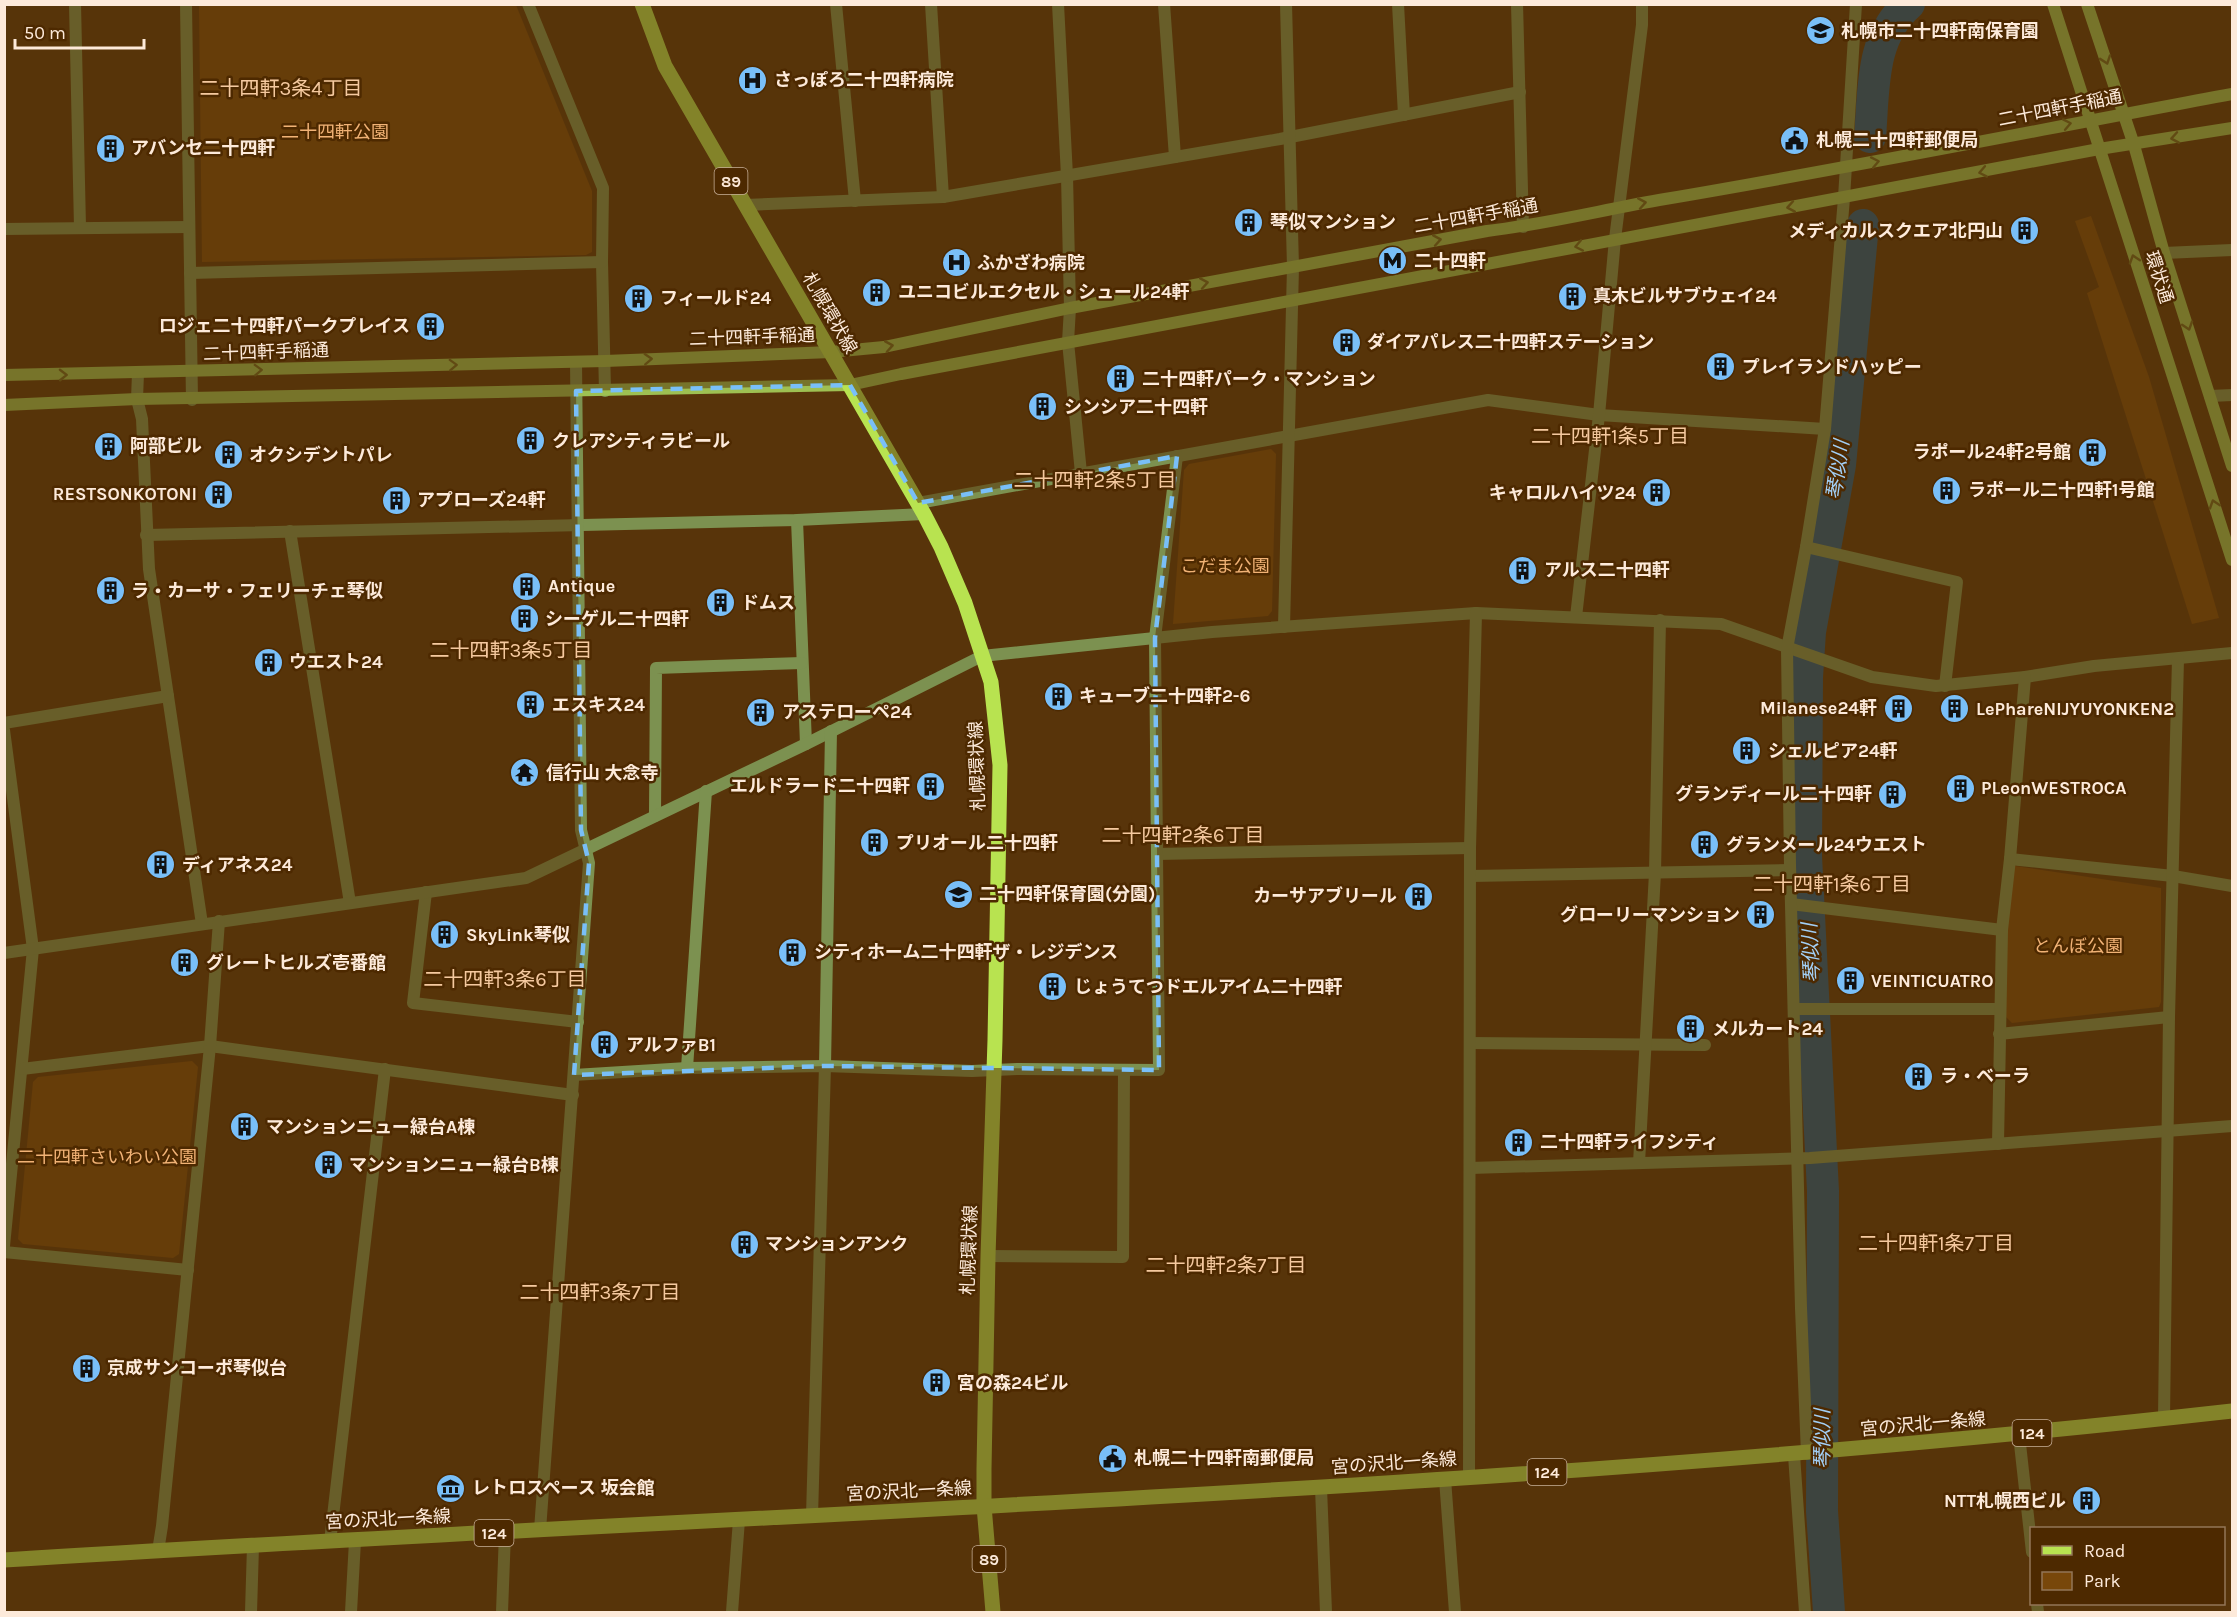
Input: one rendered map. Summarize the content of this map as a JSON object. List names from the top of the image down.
{
  "streets": {
    "main road": [
      "89",
      "札幌環状線",
      "宮の沢北一条線",
      "124"
    ],
    "street": ["二十四軒手稲通", "環状通"]
  },
  "crossings": [
    ["二十四軒手稲通", "環状通"],
    ["二十四軒手稲通", "札幌環状線"],
    ["札幌環状線", "宮の沢北一条線"]
  ],
  "districts": [
    "二十四軒3条4丁目",
    "二十四軒1条5丁目",
    "二十四軒2条5丁目",
    "二十四軒3条5丁目",
    "二十四軒2条6丁目",
    "二十四軒1条6丁目",
    "二十四軒3条6丁目",
    "二十四軒1条7丁目",
    "二十四軒2条7丁目",
    "二十四軒3条7丁目"
  ],
  "water": ["琴似川"],
  "parks": [
    "二十四軒公園",
    "こだま公園",
    "とんぼ公園",
    "二十四軒さいわい公園"
  ],
  "places": {
    "school or university": ["札幌市二十四軒南保育園", "二十四軒保育園(分園)"],
    "hospital": ["さっぽろ二十四軒病院", "ふかざわ病院"],
    "public building": ["札幌二十四軒郵便局", "札幌二十四軒南郵便局"],
    "building": [
      "アバンセ二十四軒",
      "琴似マンション",
      "メディカルスクエア北円山",
      "ユニコビルエクセル・シュール24軒",
      "真木ビルサブウェイ24",
      "フィールド24",
      "ロジェ二十四軒パークプレイス",
      "ダイアパレス二十四軒ステーション",
      "プレイランドハッピー",
      "二十四軒パーク・マンション",
      "シンシア二十四軒",
      "クレアシティラビール",
      "阿部ビル",
      "ラポール24軒2号館",
      "オクシデントパレ",
      "ラポール二十四軒1号館",
      "キャロルハイツ24",
      "RESTSONKOTONI",
      "アプローズ24軒",
      "アルス二十四軒",
      "Antique",
      "ラ・カーサ・フェリーチェ琴似",
      "ドムス",
      "シーゲル二十四軒",
      "ウエスト24",
      "キューブ二十四軒2-6",
      "エスキス24",
      "Milanese24軒",
      "LePhareNIJYUYONKEN2",
      "アステローペ24",
      "シェルピア24軒",
      "エルドラード二十四軒",
      "PLeonWESTROCA",
      "グランディール二十四軒",
      "プリオール二十四軒",
      "グランメール24ウエスト",
      "ディアネス24",
      "カーサアブリール",
      "グローリーマンション",
      "SkyLink琴似",
      "シティホーム二十四軒ザ・レジデンス",
      "グレートヒルズ壱番館",
      "VEINTICUATRO",
      "じょうてつドエルアイム二十四軒",
      "メルカート24",
      "アルファB1",
      "ラ・ベーラ",
      "マンションニュー緑台A棟",
      "二十四軒ライフシティ",
      "マンションニュー緑台B棟",
      "マンションアンク",
      "京成サンコーポ琴似台",
      "宮の森24ビル",
      "NTT札幌西ビル"
    ],
    "metro station": ["二十四軒"],
    "temple": ["信行山 大念寺"],
    "museum": ["レトロスペース 坂会館"]
  },
  "legend": ["Road", "Park"],
  "scale_bar": "50 m"
}
